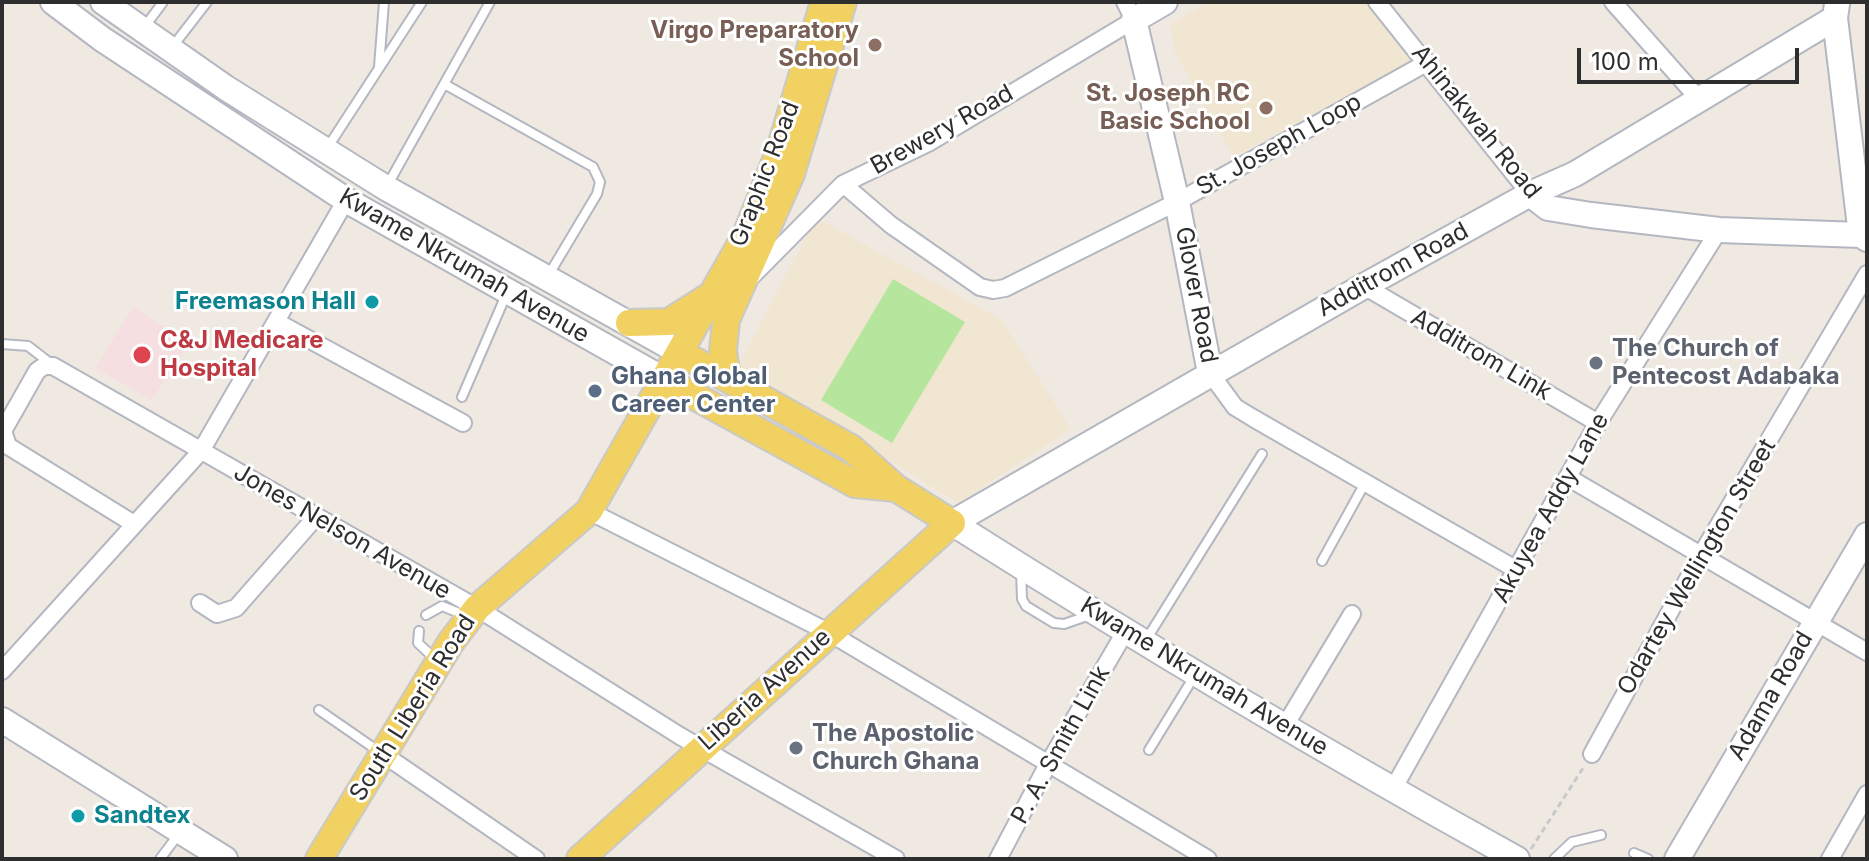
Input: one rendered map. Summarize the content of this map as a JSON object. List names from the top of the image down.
{
  "streets": {
    "main road": [
      "Graphic Road",
      "Kwame Nkrumah Avenue",
      "Liberia Avenue",
      "South Liberia Road"
    ],
    "street": [
      "Ahinakwah Road",
      "Brewery Road",
      "St. Joseph Loop",
      "Additrom Road",
      "Glover Road",
      "Additrom Link",
      "Akuyea Addy Lane",
      "Jones Nelson Avenue",
      "Odartey Wellington Street",
      "Adama Road",
      "P. A. Smith Link"
    ]
  },
  "crossings": [
    ["Ahinakwah Road", "St. Joseph Loop"],
    ["Ahinakwah Road", "Additrom Road"],
    ["Ahinakwah Road", "Akuyea Addy Lane"],
    ["Brewery Road", "St. Joseph Loop"],
    ["Brewery Road", "Graphic Road"],
    ["Brewery Road", "Glover Road"],
    ["St. Joseph Loop", "Glover Road"],
    ["Graphic Road", "Kwame Nkrumah Avenue"],
    ["Graphic Road", "South Liberia Road"],
    ["Kwame Nkrumah Avenue", "Additrom Road"],
    ["Kwame Nkrumah Avenue", "Akuyea Addy Lane"],
    ["Kwame Nkrumah Avenue", "Liberia Avenue"],
    ["Kwame Nkrumah Avenue", "South Liberia Road"],
    ["Kwame Nkrumah Avenue", "P. A. Smith Link"],
    ["Additrom Road", "Glover Road"],
    ["Additrom Road", "Additrom Link"],
    ["Additrom Road", "Liberia Avenue"],
    ["Glover Road", "Akuyea Addy Lane"],
    ["Additrom Link", "Akuyea Addy Lane"],
    ["Jones Nelson Avenue", "Liberia Avenue"],
    ["Jones Nelson Avenue", "South Liberia Road"]
  ],
  "places": [
    "Virgo Preparatory School",
    "St. Joseph RC Basic School",
    "Freemason Hall",
    "C&J Medicare Hospital",
    "The Church of Pentecost Adabaka",
    "Ghana Global Career Center",
    "The Apostolic Church Ghana",
    "Sandtex"
  ],
  "scale_bar": "100 m"
}
